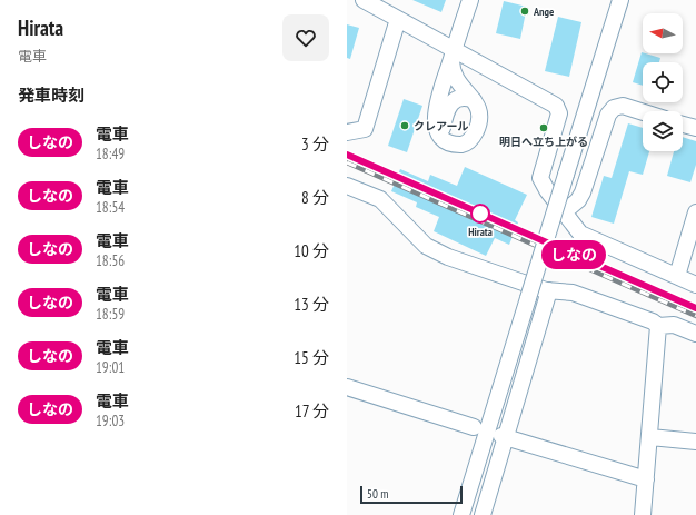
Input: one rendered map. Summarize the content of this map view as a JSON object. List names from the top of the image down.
{
  "places": [
    "Ange",
    "クレアール",
    "明日へ立ち上がる",
    "Hirata"
  ],
  "scale_bar": "50 m",
  "north": "left",
  "page": {
    "heading": [
      ["Hirata", "電車"],
      "発車時刻"
    ],
    "on_map": "しなの",
    "list": [
      {
        "mark": "しなの",
        "name": "電車",
        "note": "18:49",
        "value": "3 分"
      },
      {
        "mark": "しなの",
        "name": "電車",
        "note": "18:54",
        "value": "8 分"
      },
      {
        "mark": "しなの",
        "name": "電車",
        "note": "18:56",
        "value": "10 分"
      },
      {
        "mark": "しなの",
        "name": "電車",
        "note": "18:59",
        "value": "13 分"
      },
      {
        "mark": "しなの",
        "name": "電車",
        "note": "19:01",
        "value": "15 分"
      },
      {
        "mark": "しなの",
        "name": "電車",
        "note": "19:03",
        "value": "17 分"
      }
    ],
    "scale": "50 m"
  }
}
